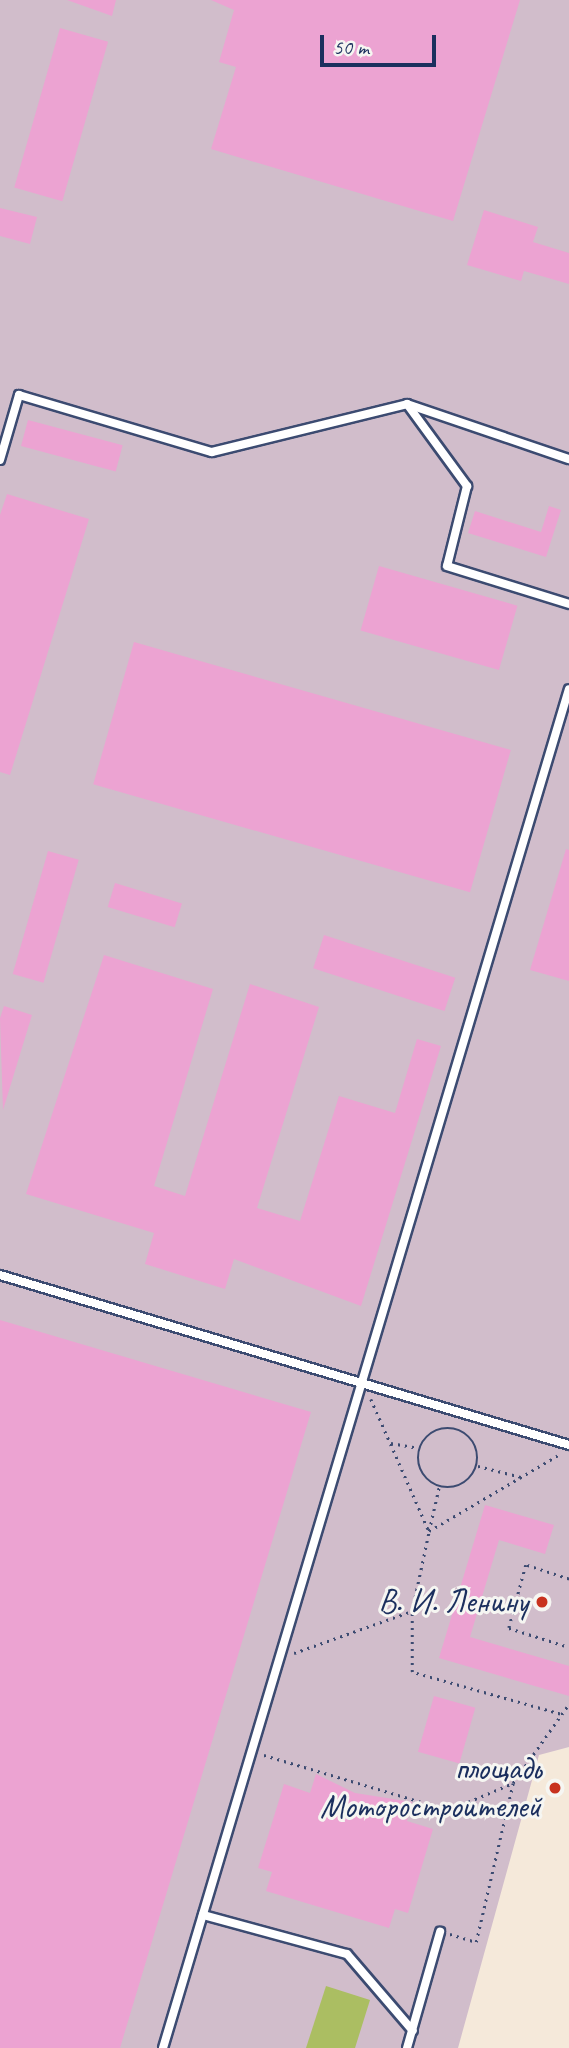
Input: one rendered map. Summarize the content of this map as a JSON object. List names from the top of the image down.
{
  "places": ["В. И. Ленину", "площадь Моторостроителей"],
  "scale_bar": "50 m"
}
